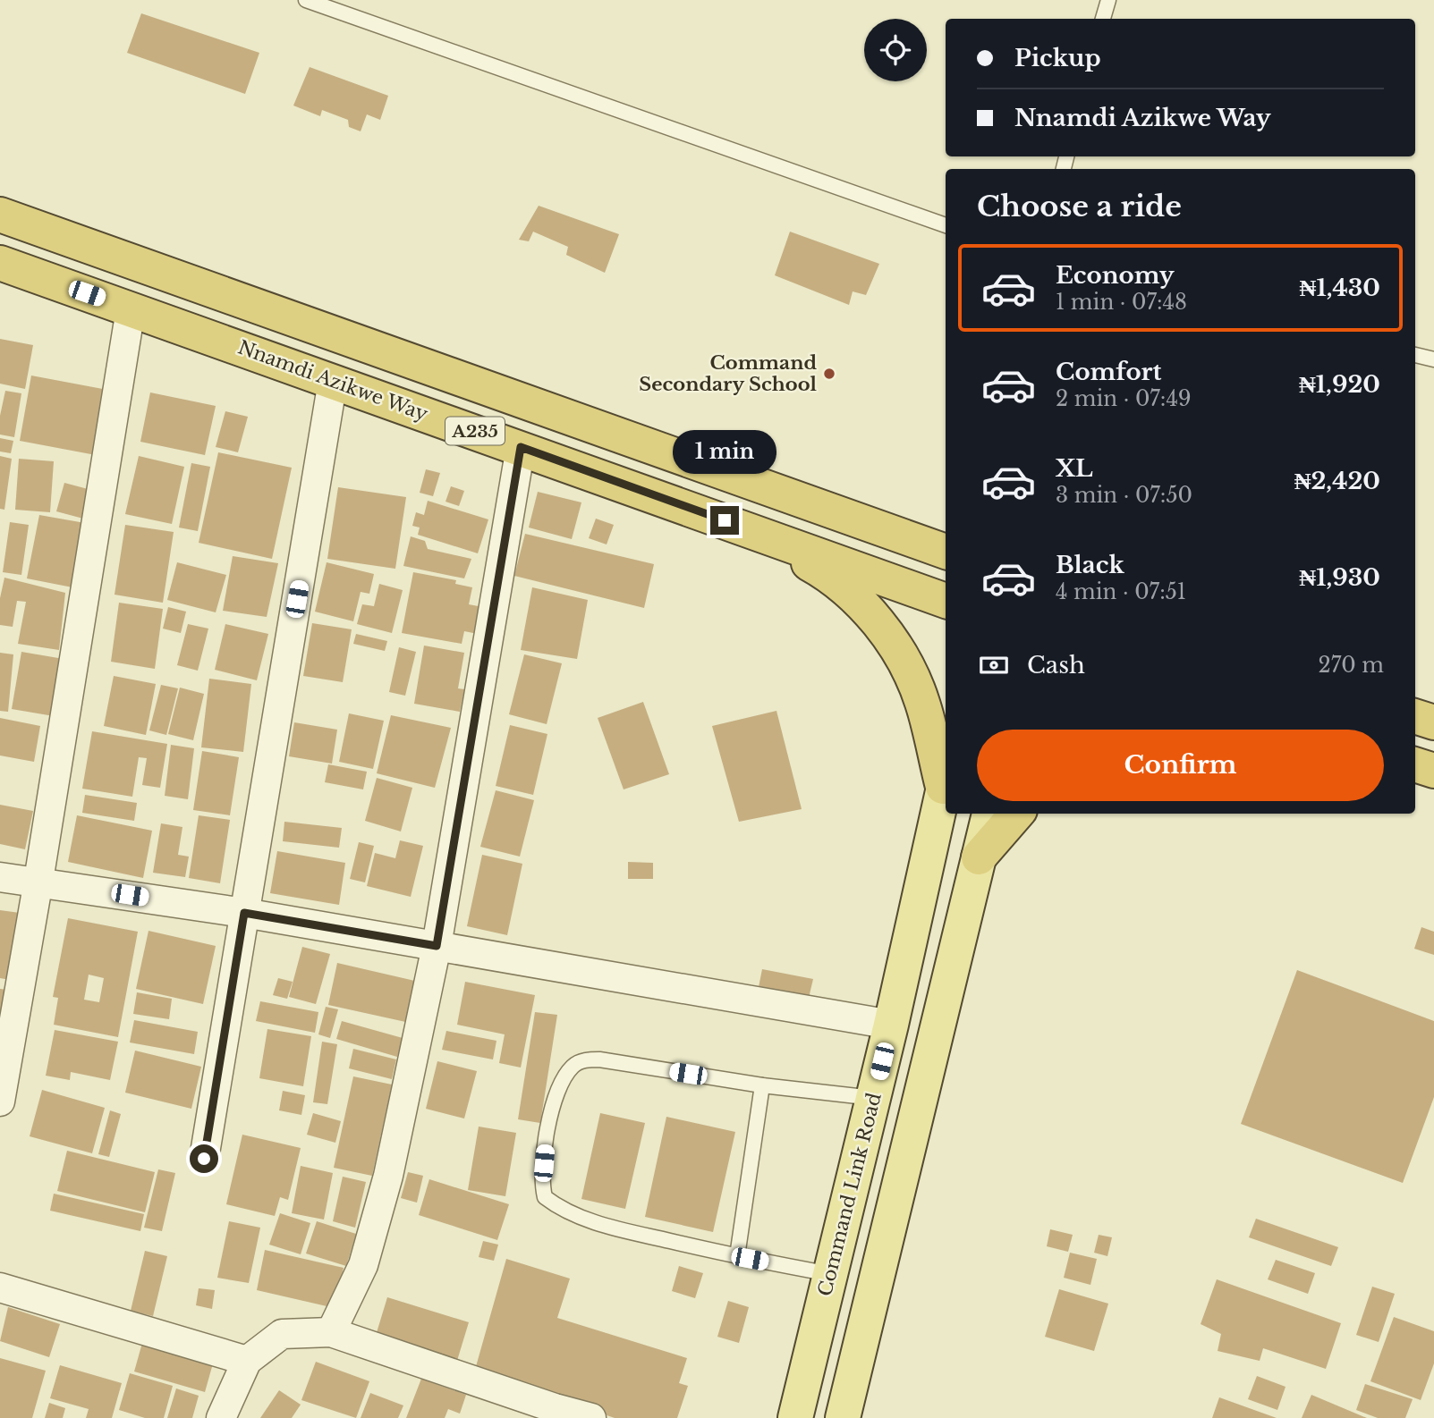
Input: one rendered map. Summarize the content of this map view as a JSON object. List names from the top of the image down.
{
  "streets": {
    "highway": ["Nnamdi Azikwe Way", "A235"],
    "main road": ["Command Link Road"]
  },
  "places": ["Command Secondary School"],
  "page": {
    "banner": ["Pickup", "Nnamdi Azikwe Way"],
    "heading": "Choose a ride",
    "list": [
      {
        "name": "Economy",
        "note": "1 min · 07:48",
        "value": "₦1,430"
      },
      {
        "name": "Comfort",
        "note": "2 min · 07:49",
        "value": "₦1,920"
      },
      {
        "name": "XL",
        "note": "3 min · 07:50",
        "value": "₦2,420"
      },
      {
        "name": "Black",
        "note": "4 min · 07:51",
        "value": "₦1,930"
      }
    ],
    "bubble": "1 min",
    "pay": ["Cash", "270 m"],
    "buttons": "Confirm"
  }
}
